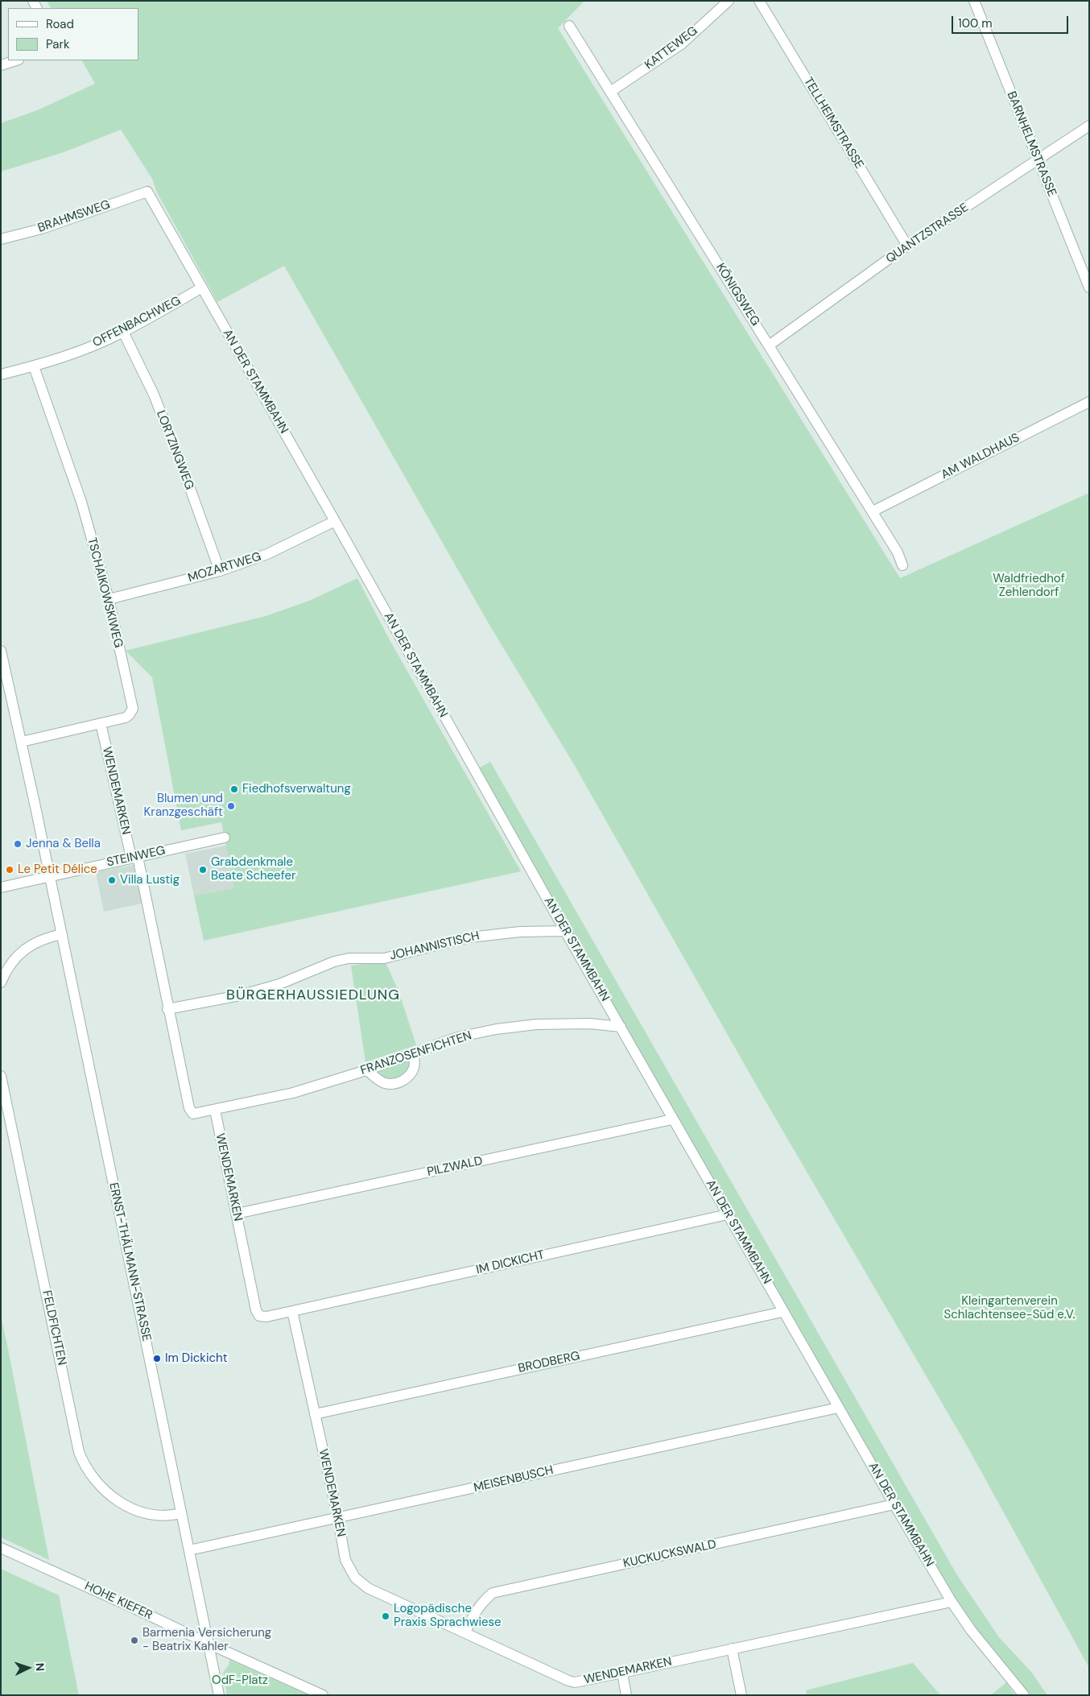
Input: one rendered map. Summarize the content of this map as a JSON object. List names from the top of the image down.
{
  "streets": {
    "street": [
      "KATTEWEG",
      "TELLHEIMSTRASSE",
      "BARNHELMSTRASSE",
      "BRAHMSWEG",
      "QUANTZSTRASSE",
      "KÖNIGSWEG",
      "OFFENBACHWEG",
      "AN DER STAMMBAHN",
      "LORTZINGWEG",
      "AM WALDHAUS",
      "MOZARTWEG",
      "TSCHAIKOWSKIWEG",
      "WENDEMARKEN",
      "STEINWEG",
      "JOHANNISTISCH",
      "FRANZOSENFICHTEN",
      "PILZWALD",
      "ERNST-THÄLMANN-STRASSE",
      "IM DICKICHT",
      "FELDFICHTEN",
      "BRODBERG",
      "MEISENBUSCH",
      "KUCKUCKSWALD",
      "HOHE KIEFER"
    ]
  },
  "crossings": [
    ["KATTEWEG", "KÖNIGSWEG"],
    ["TELLHEIMSTRASSE", "QUANTZSTRASSE"],
    ["BARNHELMSTRASSE", "QUANTZSTRASSE"],
    ["BRAHMSWEG", "AN DER STAMMBAHN"],
    ["QUANTZSTRASSE", "KÖNIGSWEG"],
    ["KÖNIGSWEG", "AM WALDHAUS"],
    ["OFFENBACHWEG", "AN DER STAMMBAHN"],
    ["OFFENBACHWEG", "LORTZINGWEG"],
    ["OFFENBACHWEG", "TSCHAIKOWSKIWEG"],
    ["AN DER STAMMBAHN", "MOZARTWEG"],
    ["AN DER STAMMBAHN", "WENDEMARKEN"],
    ["AN DER STAMMBAHN", "JOHANNISTISCH"],
    ["AN DER STAMMBAHN", "FRANZOSENFICHTEN"],
    ["AN DER STAMMBAHN", "PILZWALD"],
    ["AN DER STAMMBAHN", "IM DICKICHT"],
    ["AN DER STAMMBAHN", "BRODBERG"],
    ["AN DER STAMMBAHN", "MEISENBUSCH"],
    ["AN DER STAMMBAHN", "KUCKUCKSWALD"],
    ["LORTZINGWEG", "MOZARTWEG"],
    ["MOZARTWEG", "TSCHAIKOWSKIWEG"],
    ["TSCHAIKOWSKIWEG", "WENDEMARKEN"],
    ["TSCHAIKOWSKIWEG", "ERNST-THÄLMANN-STRASSE"],
    ["WENDEMARKEN", "STEINWEG"],
    ["WENDEMARKEN", "JOHANNISTISCH"],
    ["WENDEMARKEN", "FRANZOSENFICHTEN"],
    ["WENDEMARKEN", "PILZWALD"],
    ["WENDEMARKEN", "IM DICKICHT"],
    ["WENDEMARKEN", "BRODBERG"],
    ["WENDEMARKEN", "MEISENBUSCH"],
    ["WENDEMARKEN", "KUCKUCKSWALD"],
    ["STEINWEG", "ERNST-THÄLMANN-STRASSE"],
    ["ERNST-THÄLMANN-STRASSE", "FELDFICHTEN"],
    ["ERNST-THÄLMANN-STRASSE", "MEISENBUSCH"],
    ["ERNST-THÄLMANN-STRASSE", "HOHE KIEFER"]
  ],
  "districts": ["BÜRGERHAUSSIEDLUNG"],
  "parks": ["Waldfriedhof Zehlendorf", "Kleingartenverein Schlachtensee-Süd e.V.", "OdF-Platz"],
  "places": [
    "Fiedhofsverwaltung",
    "Blumen und Kranzgeschäft",
    "Jenna & Bella",
    "Le Petit Délice",
    "Grabdenkmale Beate Scheefer",
    "Villa Lustig",
    "Im Dickicht",
    "Logopädische Praxis Sprachwiese",
    "Barmenia Versicherung - Beatrix Kahler"
  ],
  "legend": ["Road", "Park"],
  "scale_bar": "100 m",
  "north": "right"
}
